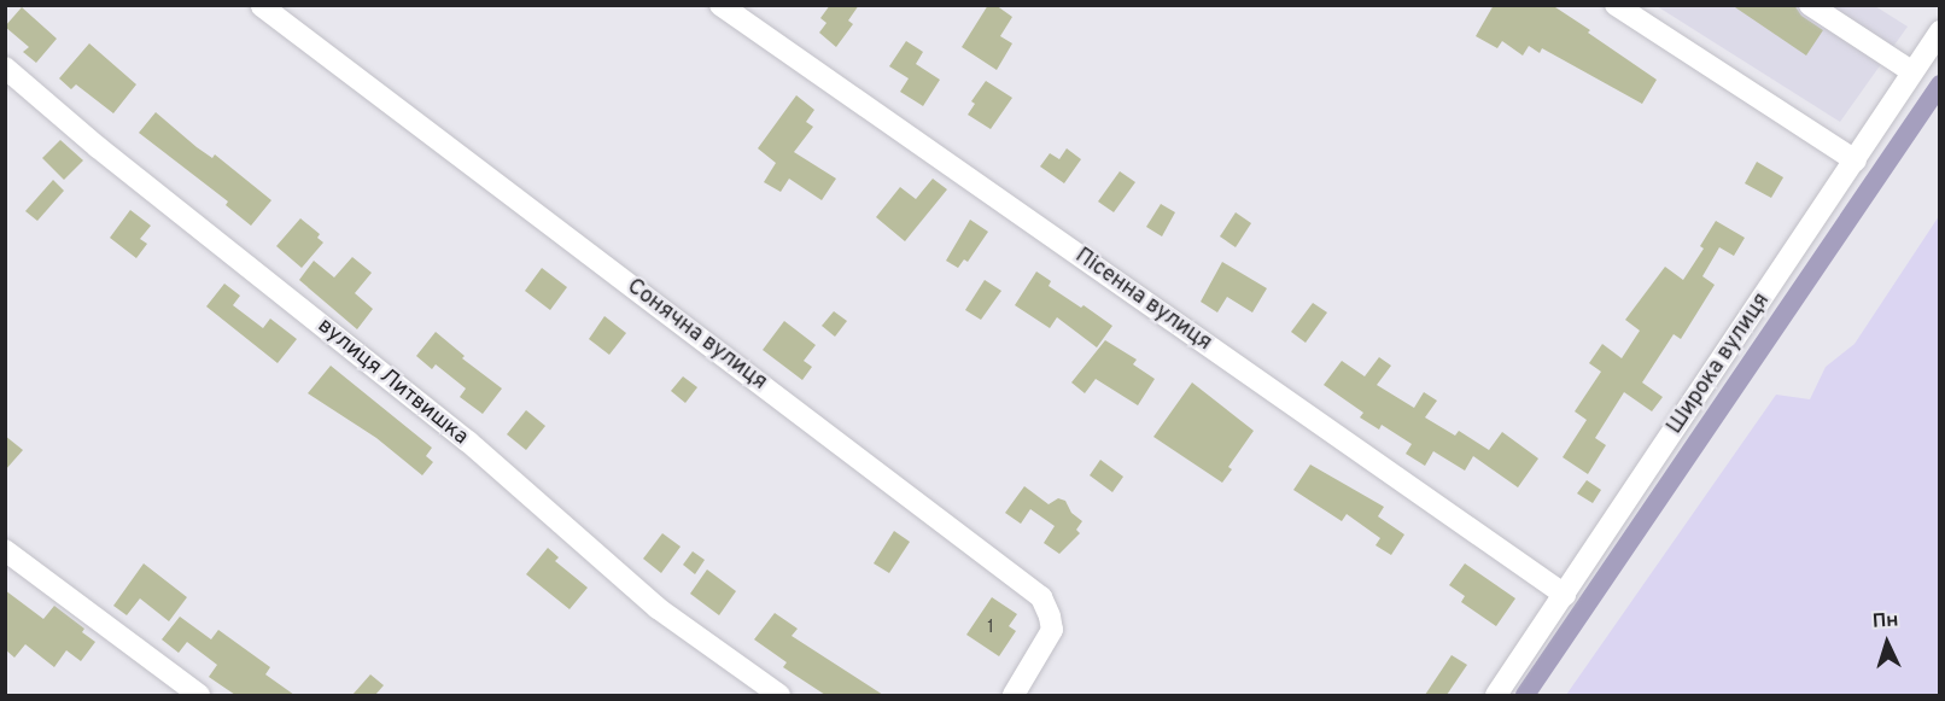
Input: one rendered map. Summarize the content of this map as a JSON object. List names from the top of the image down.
{
  "streets": {
    "street": [
      "Пісенна вулиця",
      "Сонячна вулиця",
      "Широка вулиця",
      "вулиця Литвишка"
    ]
  },
  "crossings": [
    ["Пісенна вулиця", "Широка вулиця"]
  ],
  "house_numbers": ["1"],
  "north": "top"
}
